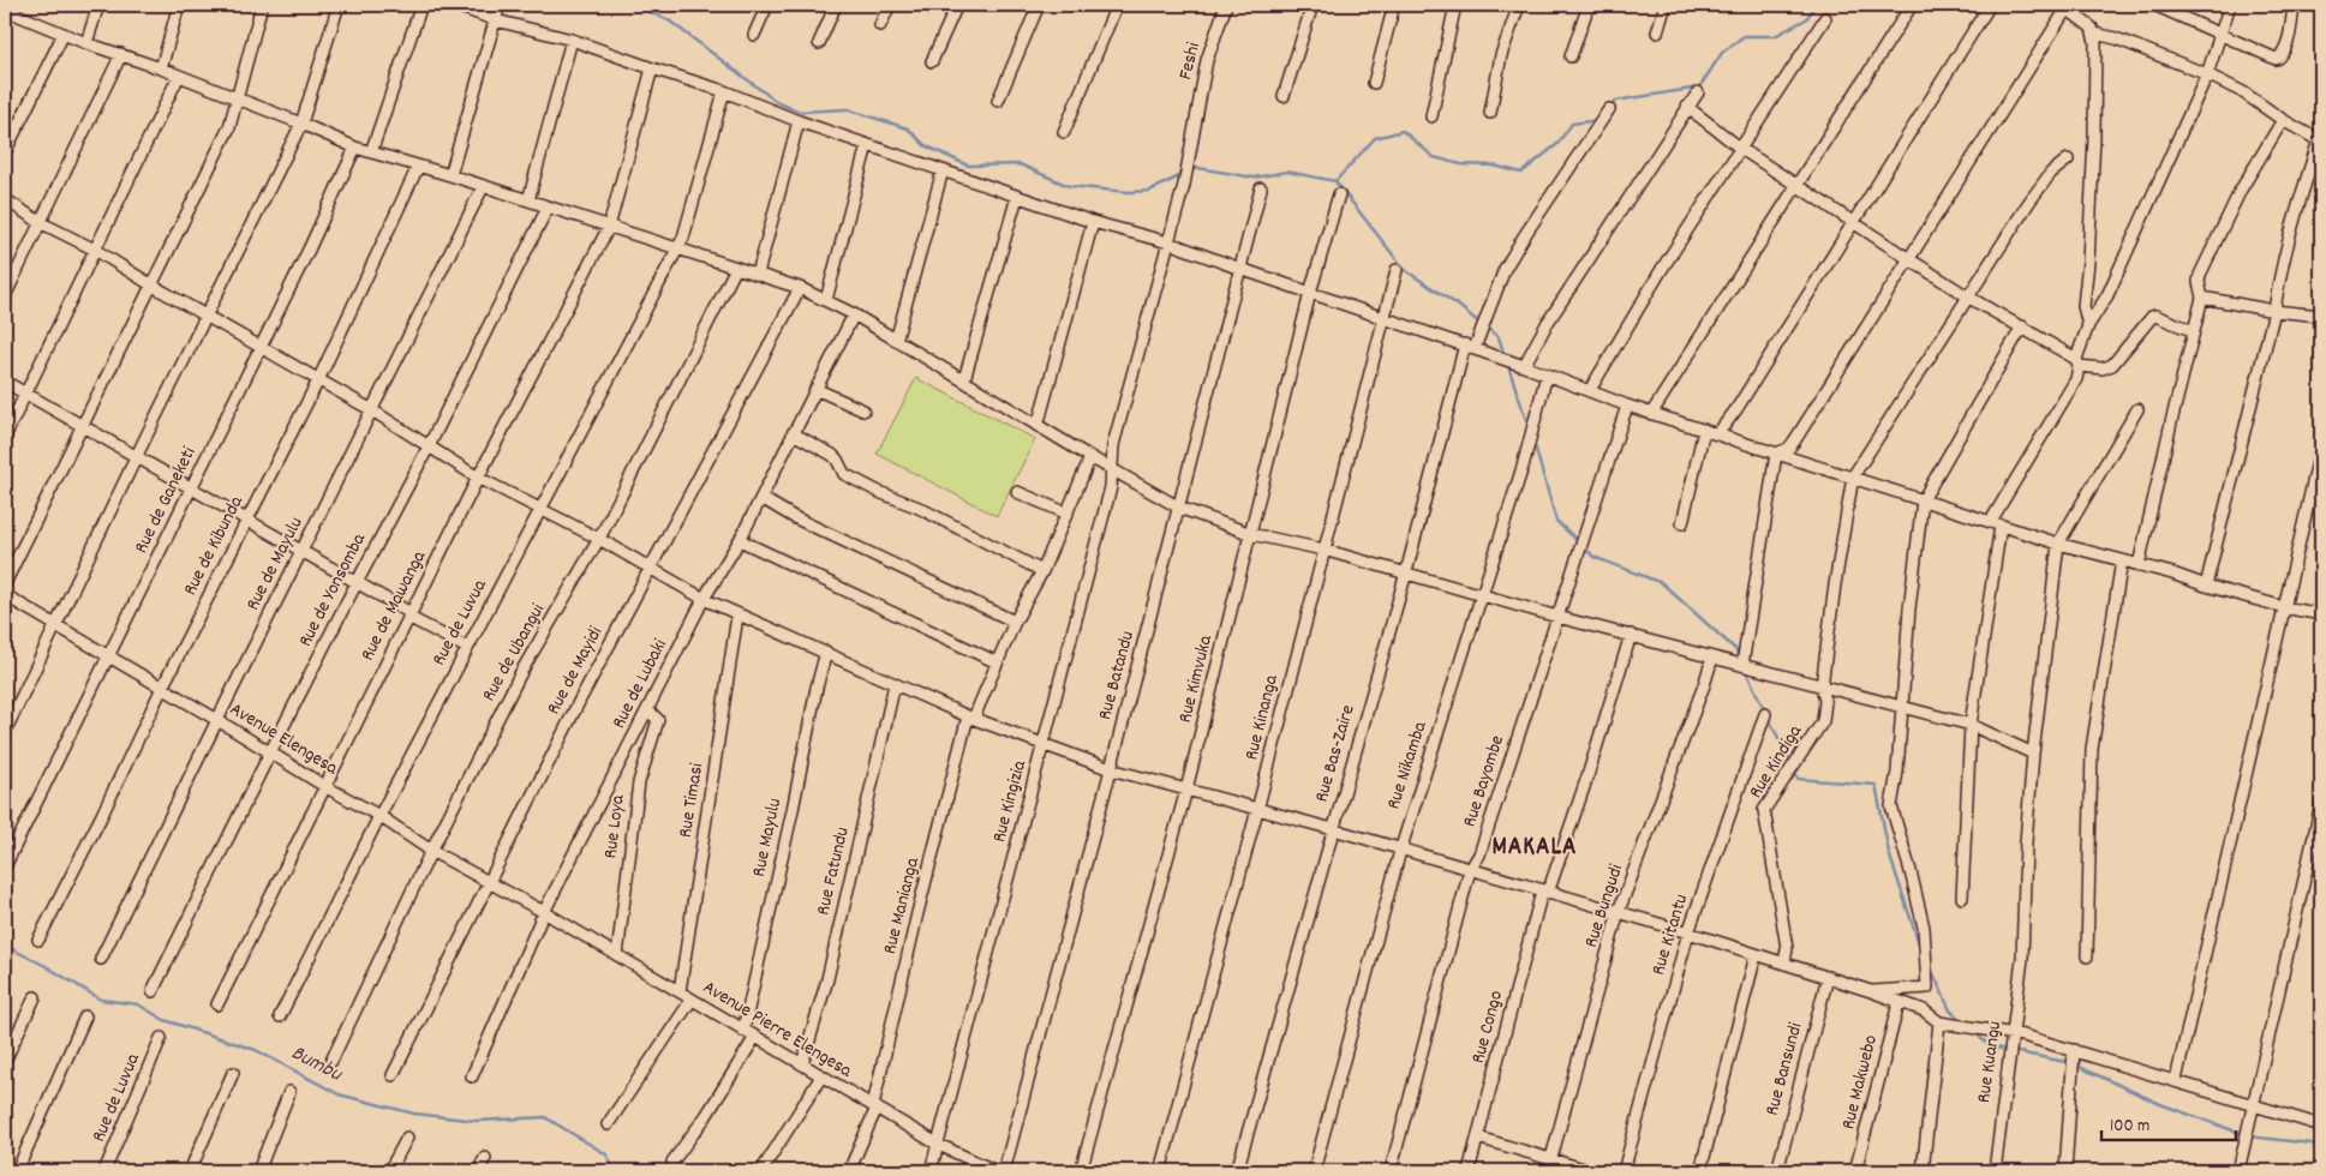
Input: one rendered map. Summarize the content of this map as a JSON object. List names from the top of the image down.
{
  "streets": {
    "street": [
      "Feshi",
      "Rue de Ganeketi",
      "Rue de Kibunda",
      "Rue de Mayulu",
      "Rue de Yonsomba",
      "Rue de Mawanga",
      "Rue de Luvua",
      "Rue de Ubangui",
      "Rue de Mayidi",
      "Rue Batandu",
      "Rue Kimvuka",
      "Rue de Lubaki",
      "Rue Kinanga",
      "Avenue Elengesa",
      "Rue Bas-Zaire",
      "Rue Kindiga",
      "Rue Nikamba",
      "Rue Bayombe",
      "Rue Timasi",
      "Rue Kingizia",
      "Rue Loya",
      "Rue Mayulu",
      "Rue Fatundu",
      "Rue Manianga",
      "Rue Bungudi",
      "Rue Kitantu",
      "Rue Congo",
      "Avenue Pierre Elengesa",
      "Rue Kuangu",
      "Rue Bansundi",
      "Rue Makwebo"
    ]
  },
  "crossings": [
    ["Feshi", "Rue Kingizia"],
    ["Rue de Ganeketi", "Avenue Elengesa"],
    ["Rue de Kibunda", "Avenue Elengesa"],
    ["Rue de Mayulu", "Avenue Elengesa"],
    ["Rue de Yonsomba", "Avenue Elengesa"],
    ["Rue de Mawanga", "Avenue Elengesa"],
    ["Rue de Luvua", "Avenue Elengesa"],
    ["Rue de Ubangui", "Avenue Elengesa"],
    ["Rue de Mayidi", "Avenue Elengesa"],
    ["Rue de Lubaki", "Avenue Elengesa"],
    ["Rue de Lubaki", "Rue Loya"],
    ["Rue de Lubaki", "Avenue Pierre Elengesa"],
    ["Avenue Elengesa", "Avenue Pierre Elengesa"],
    ["Rue Timasi", "Avenue Pierre Elengesa"],
    ["Rue Kingizia", "Avenue Pierre Elengesa"],
    ["Rue Loya", "Avenue Pierre Elengesa"],
    ["Rue Mayulu", "Avenue Pierre Elengesa"],
    ["Rue Fatundu", "Avenue Pierre Elengesa"],
    ["Rue Manianga", "Avenue Pierre Elengesa"]
  ],
  "districts": ["MAKALA"],
  "water": ["Bumbu"],
  "scale_bar": "100 m"
}
